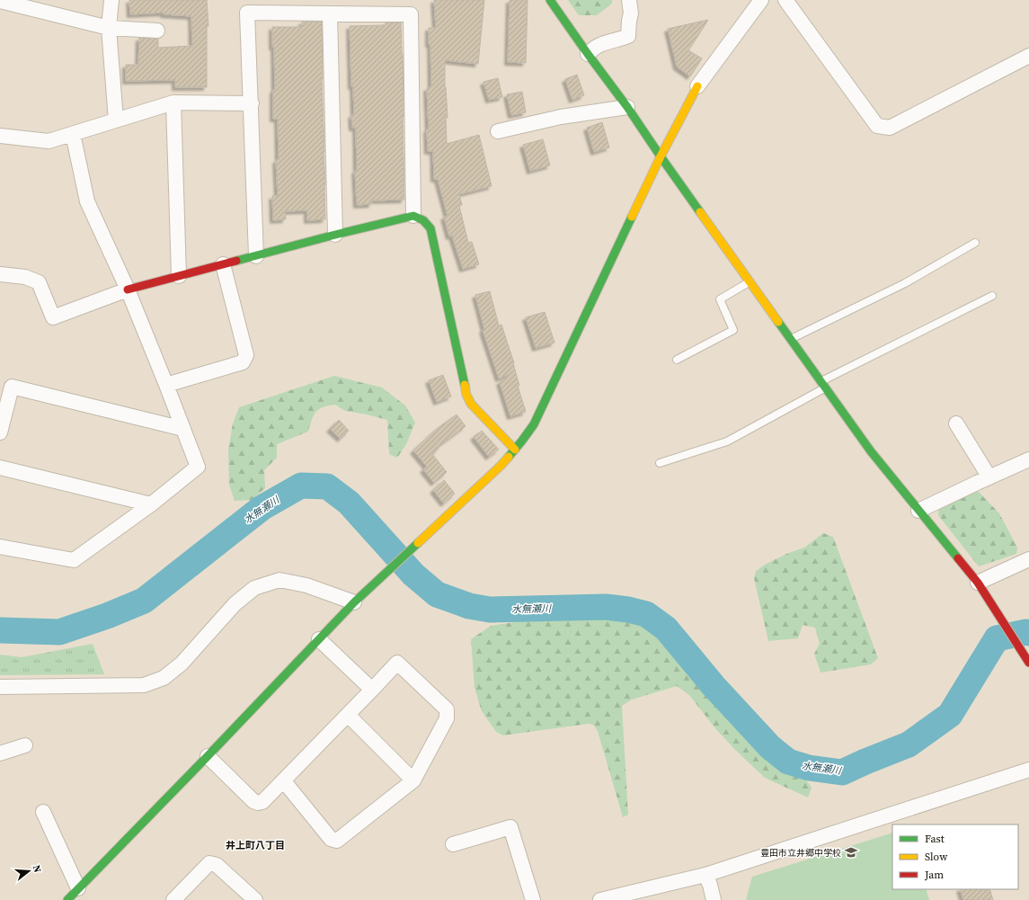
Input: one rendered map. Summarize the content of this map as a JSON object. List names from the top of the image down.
{
  "districts": ["井上町八丁目"],
  "water": ["水無瀬川"],
  "places": {
    "school or university": ["豊田市立井郷中学校"]
  },
  "legend": ["Fast", "Slow", "Jam"],
  "north": "right"
}
